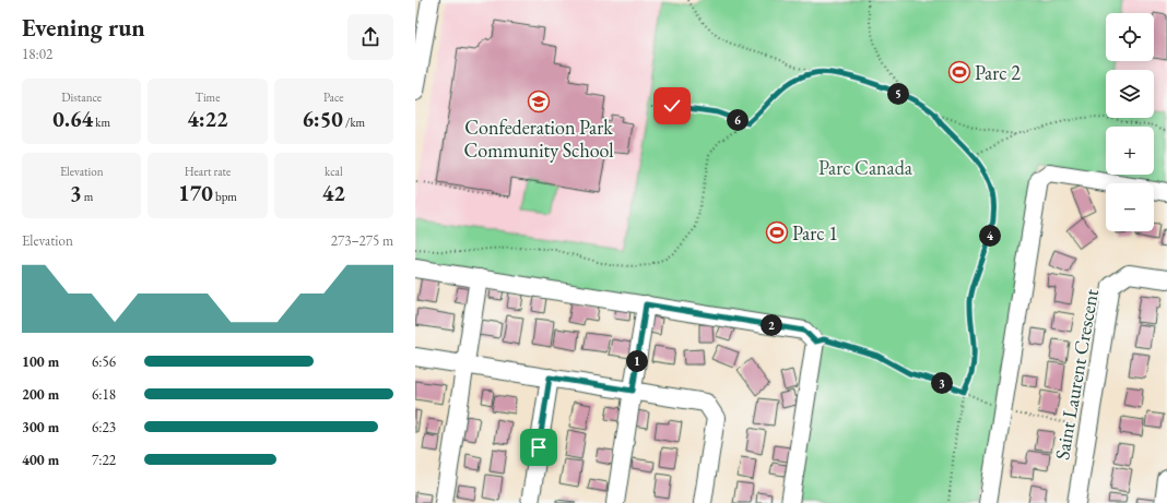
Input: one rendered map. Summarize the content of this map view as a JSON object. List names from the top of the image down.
{
  "streets": {
    "street": ["Saint Laurent Crescent"]
  },
  "parks": ["Parc Canada"],
  "places": {
    "sports": ["Parc 2", "Parc 1"],
    "school or university": ["Confederation Park Community School"]
  },
  "page": {
    "heading": ["Evening run", "18:02"],
    "map_buttons": ["+", "−"],
    "stats": [
      ["Distance", "0.64 km"],
      ["Time", "4:22"],
      ["Pace", "6:50 /km"],
      ["Elevation", "3 m"],
      ["Heart rate", "170 bpm"],
      ["kcal", "42"]
    ],
    "pins": [
      "5",
      "6",
      "4",
      "2",
      "1",
      "3"
    ],
    "chart": ["Elevation", "273–275 m"],
    "list": [
      {
        "name": "100 m",
        "note": "6:56"
      },
      {
        "name": "200 m",
        "note": "6:18"
      },
      {
        "name": "300 m",
        "note": "6:23"
      },
      {
        "name": "400 m",
        "note": "7:22"
      }
    ]
  }
}
